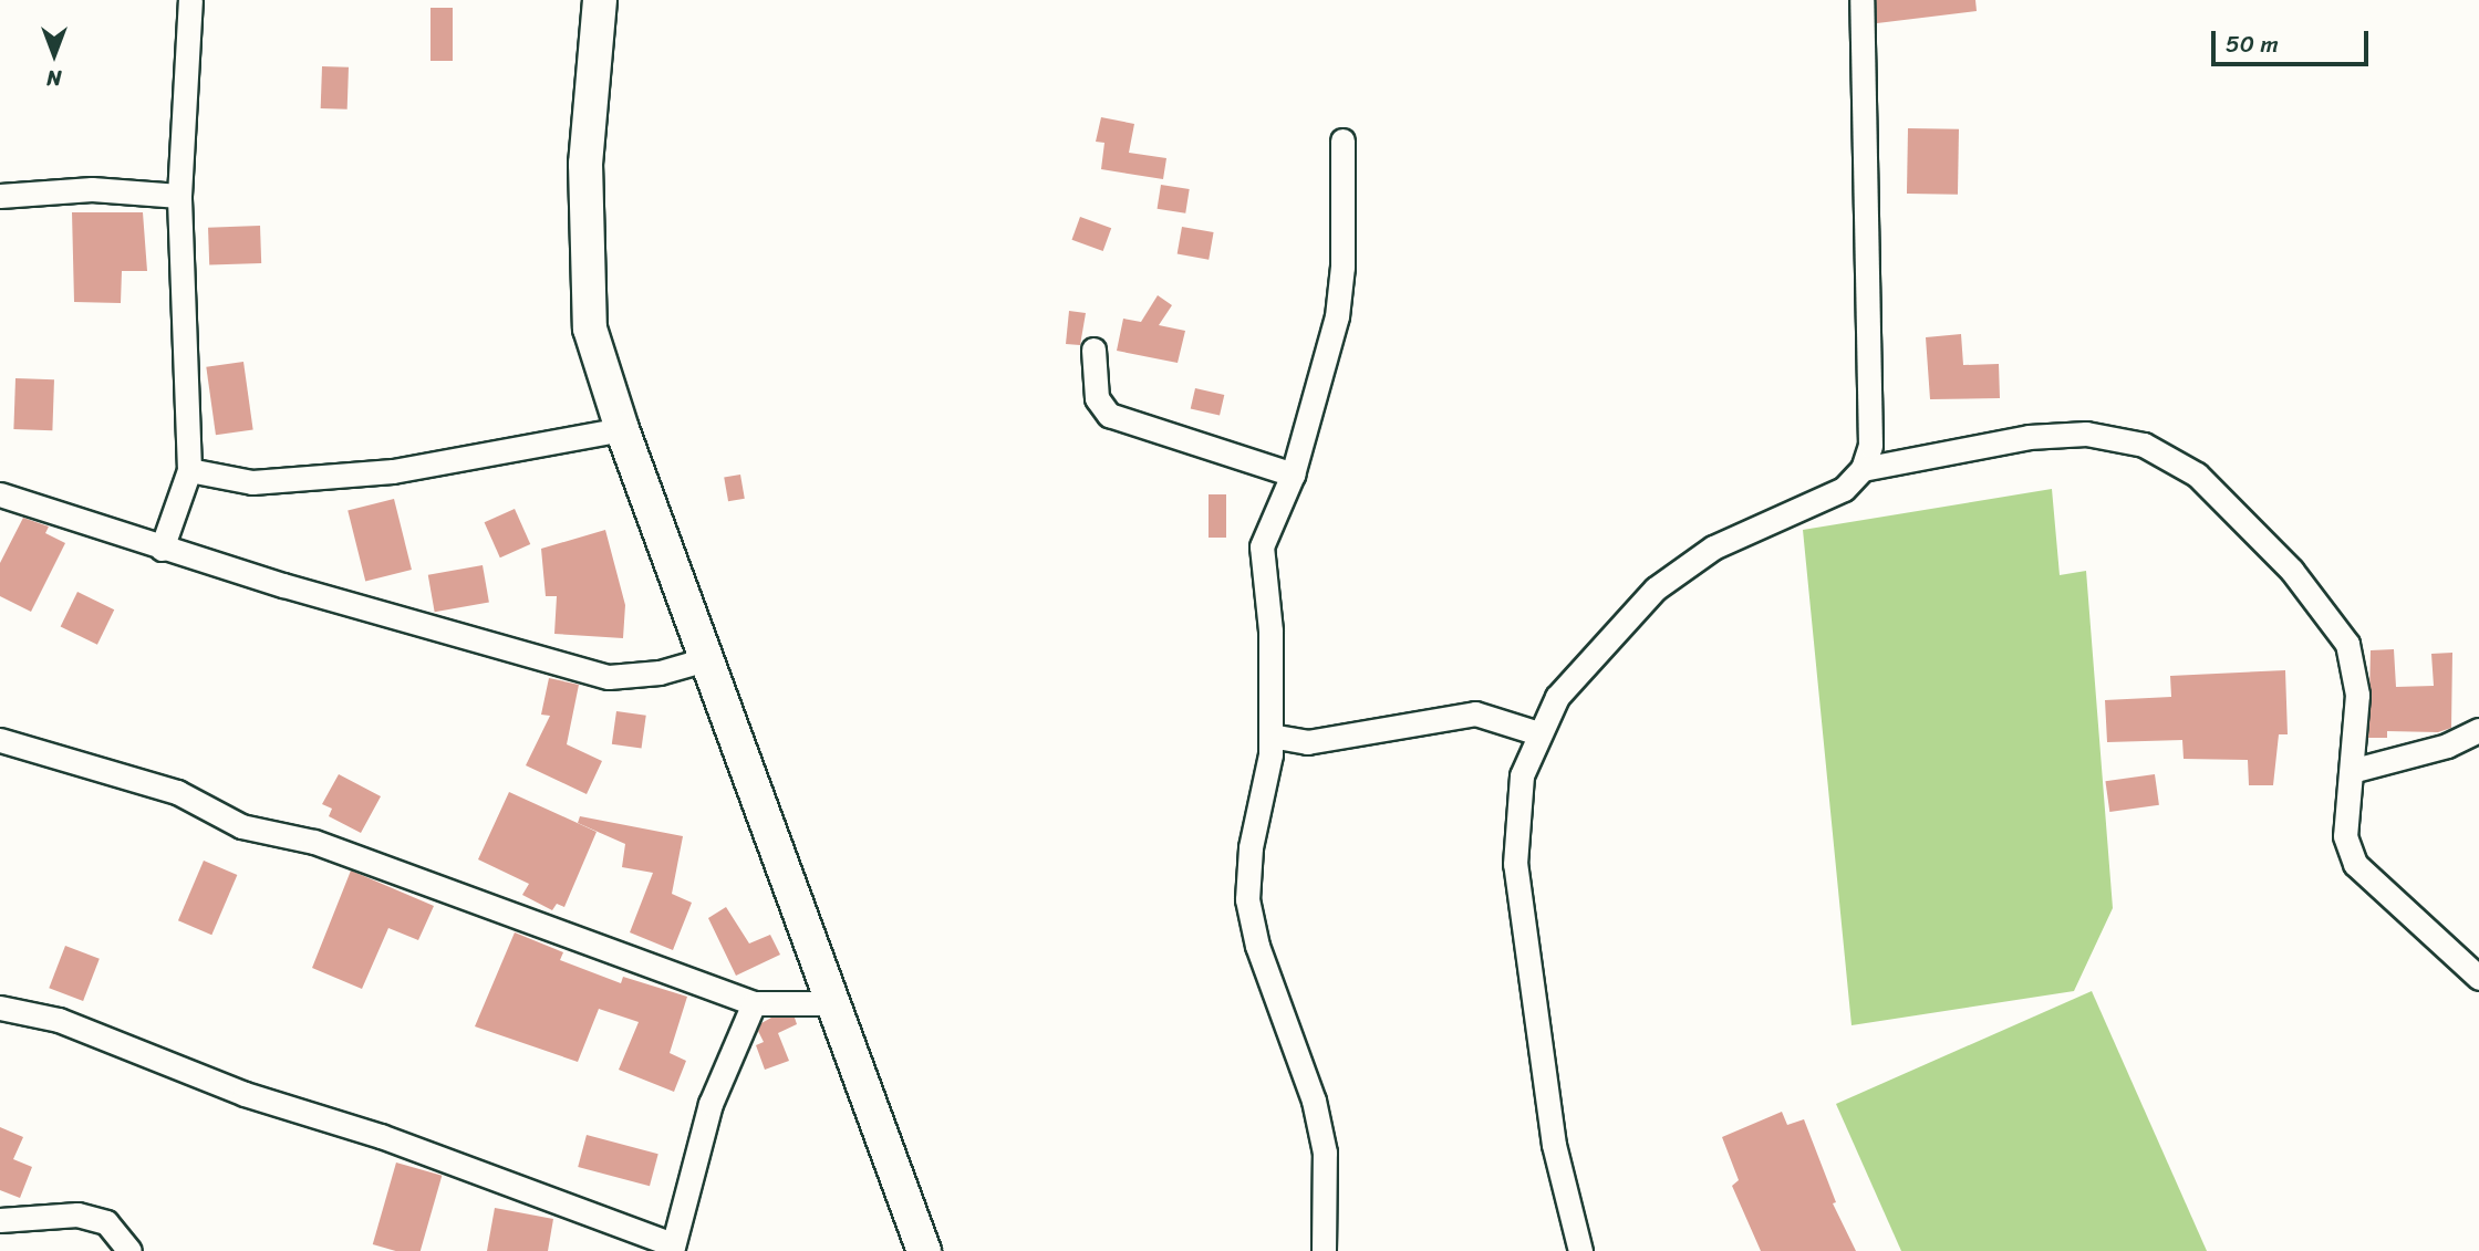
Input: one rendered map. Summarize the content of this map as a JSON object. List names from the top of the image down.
{
  "scale_bar": "50 m",
  "north": "bottom"
}
